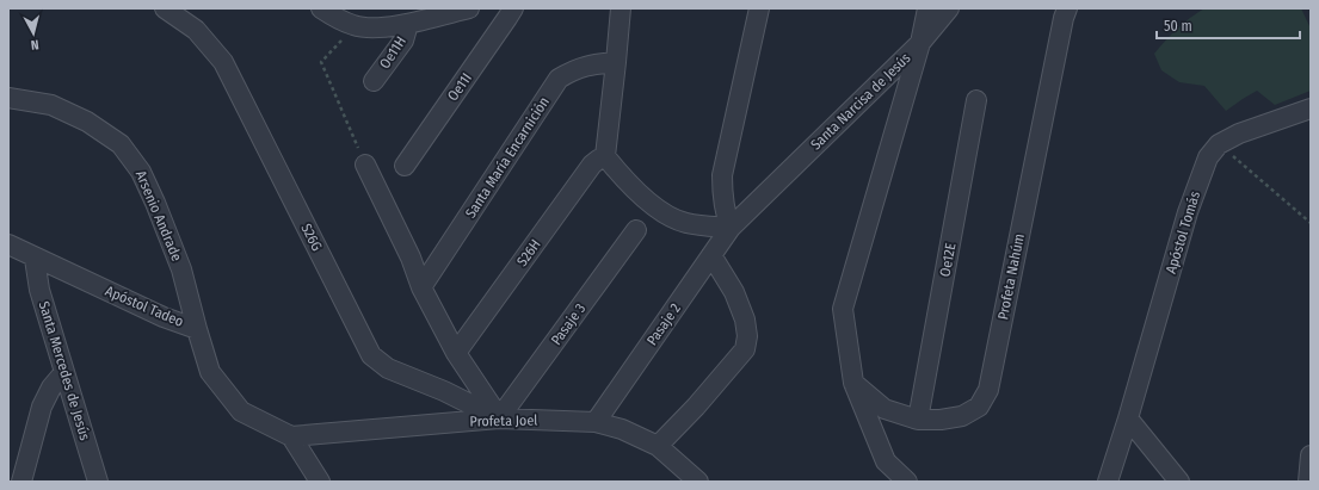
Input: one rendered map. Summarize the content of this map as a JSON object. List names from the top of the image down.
{
  "streets": {
    "street": [
      "Oe11H",
      "Oe11I",
      "Santa Narcisa de Jesús",
      "Santa María Encarnición",
      "Arsenio Andrade",
      "Apóstol Tomás",
      "S26G",
      "S26H",
      "Oe12E",
      "Profeta Nahúm",
      "Apóstol Tadeo",
      "Pasaje 3",
      "Pasaje 2",
      "Santa Mercedes de Jesús",
      "Profeta Joel"
    ]
  },
  "crossings": [
    ["Santa Narcisa de Jesús", "Profeta Nahúm"],
    ["Santa Narcisa de Jesús", "Pasaje 2"],
    ["Arsenio Andrade", "Apóstol Tadeo"],
    ["S26G", "Pasaje 3"],
    ["S26G", "Profeta Joel"],
    ["Oe12E", "Profeta Nahúm"],
    ["Apóstol Tadeo", "Santa Mercedes de Jesús"],
    ["Apóstol Tadeo", "Profeta Joel"],
    ["Pasaje 3", "Profeta Joel"],
    ["Pasaje 2", "Profeta Joel"]
  ],
  "scale_bar": "50 m",
  "north": "bottom"
}
